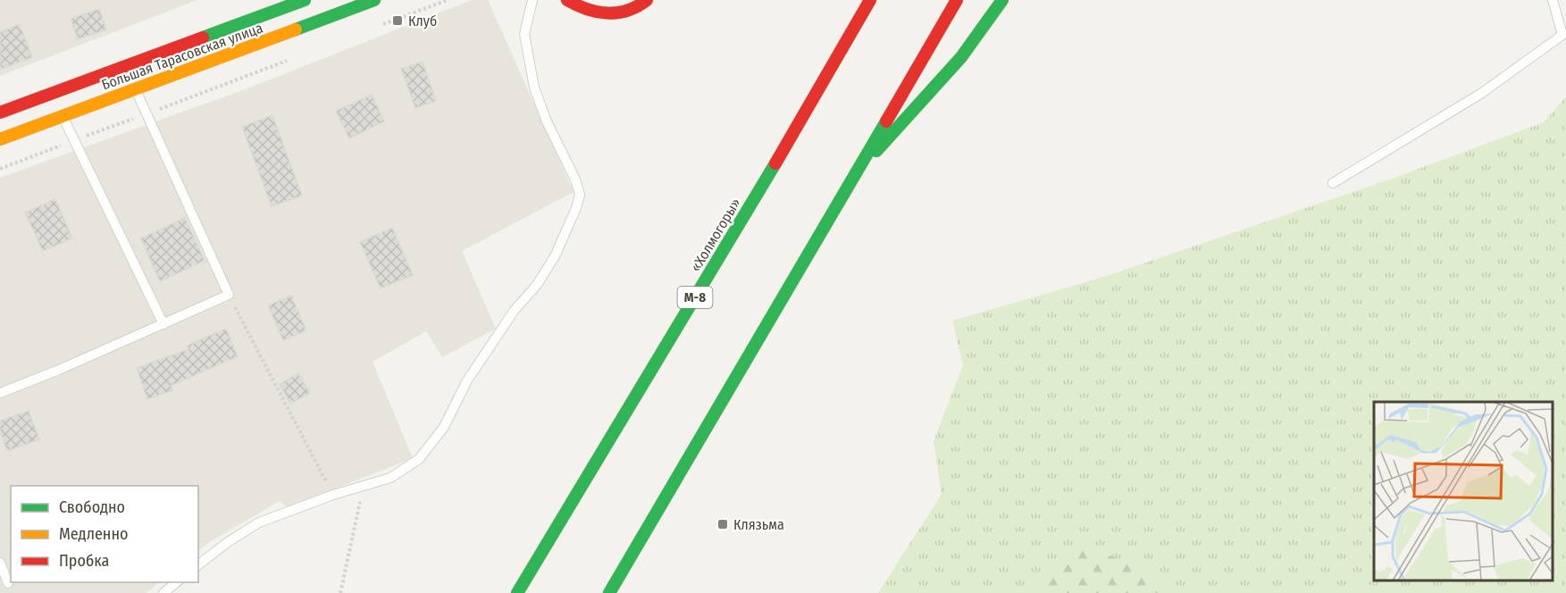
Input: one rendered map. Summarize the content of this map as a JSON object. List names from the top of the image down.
{
  "streets": {
    "main road": ["Большая Тарасовская улица", "«Холмогоры»", "М-8"]
  },
  "places": {
    "transit": ["Клуб", "Клязьма"]
  },
  "legend": ["Свободно", "Медленно", "Пробка"]
}
